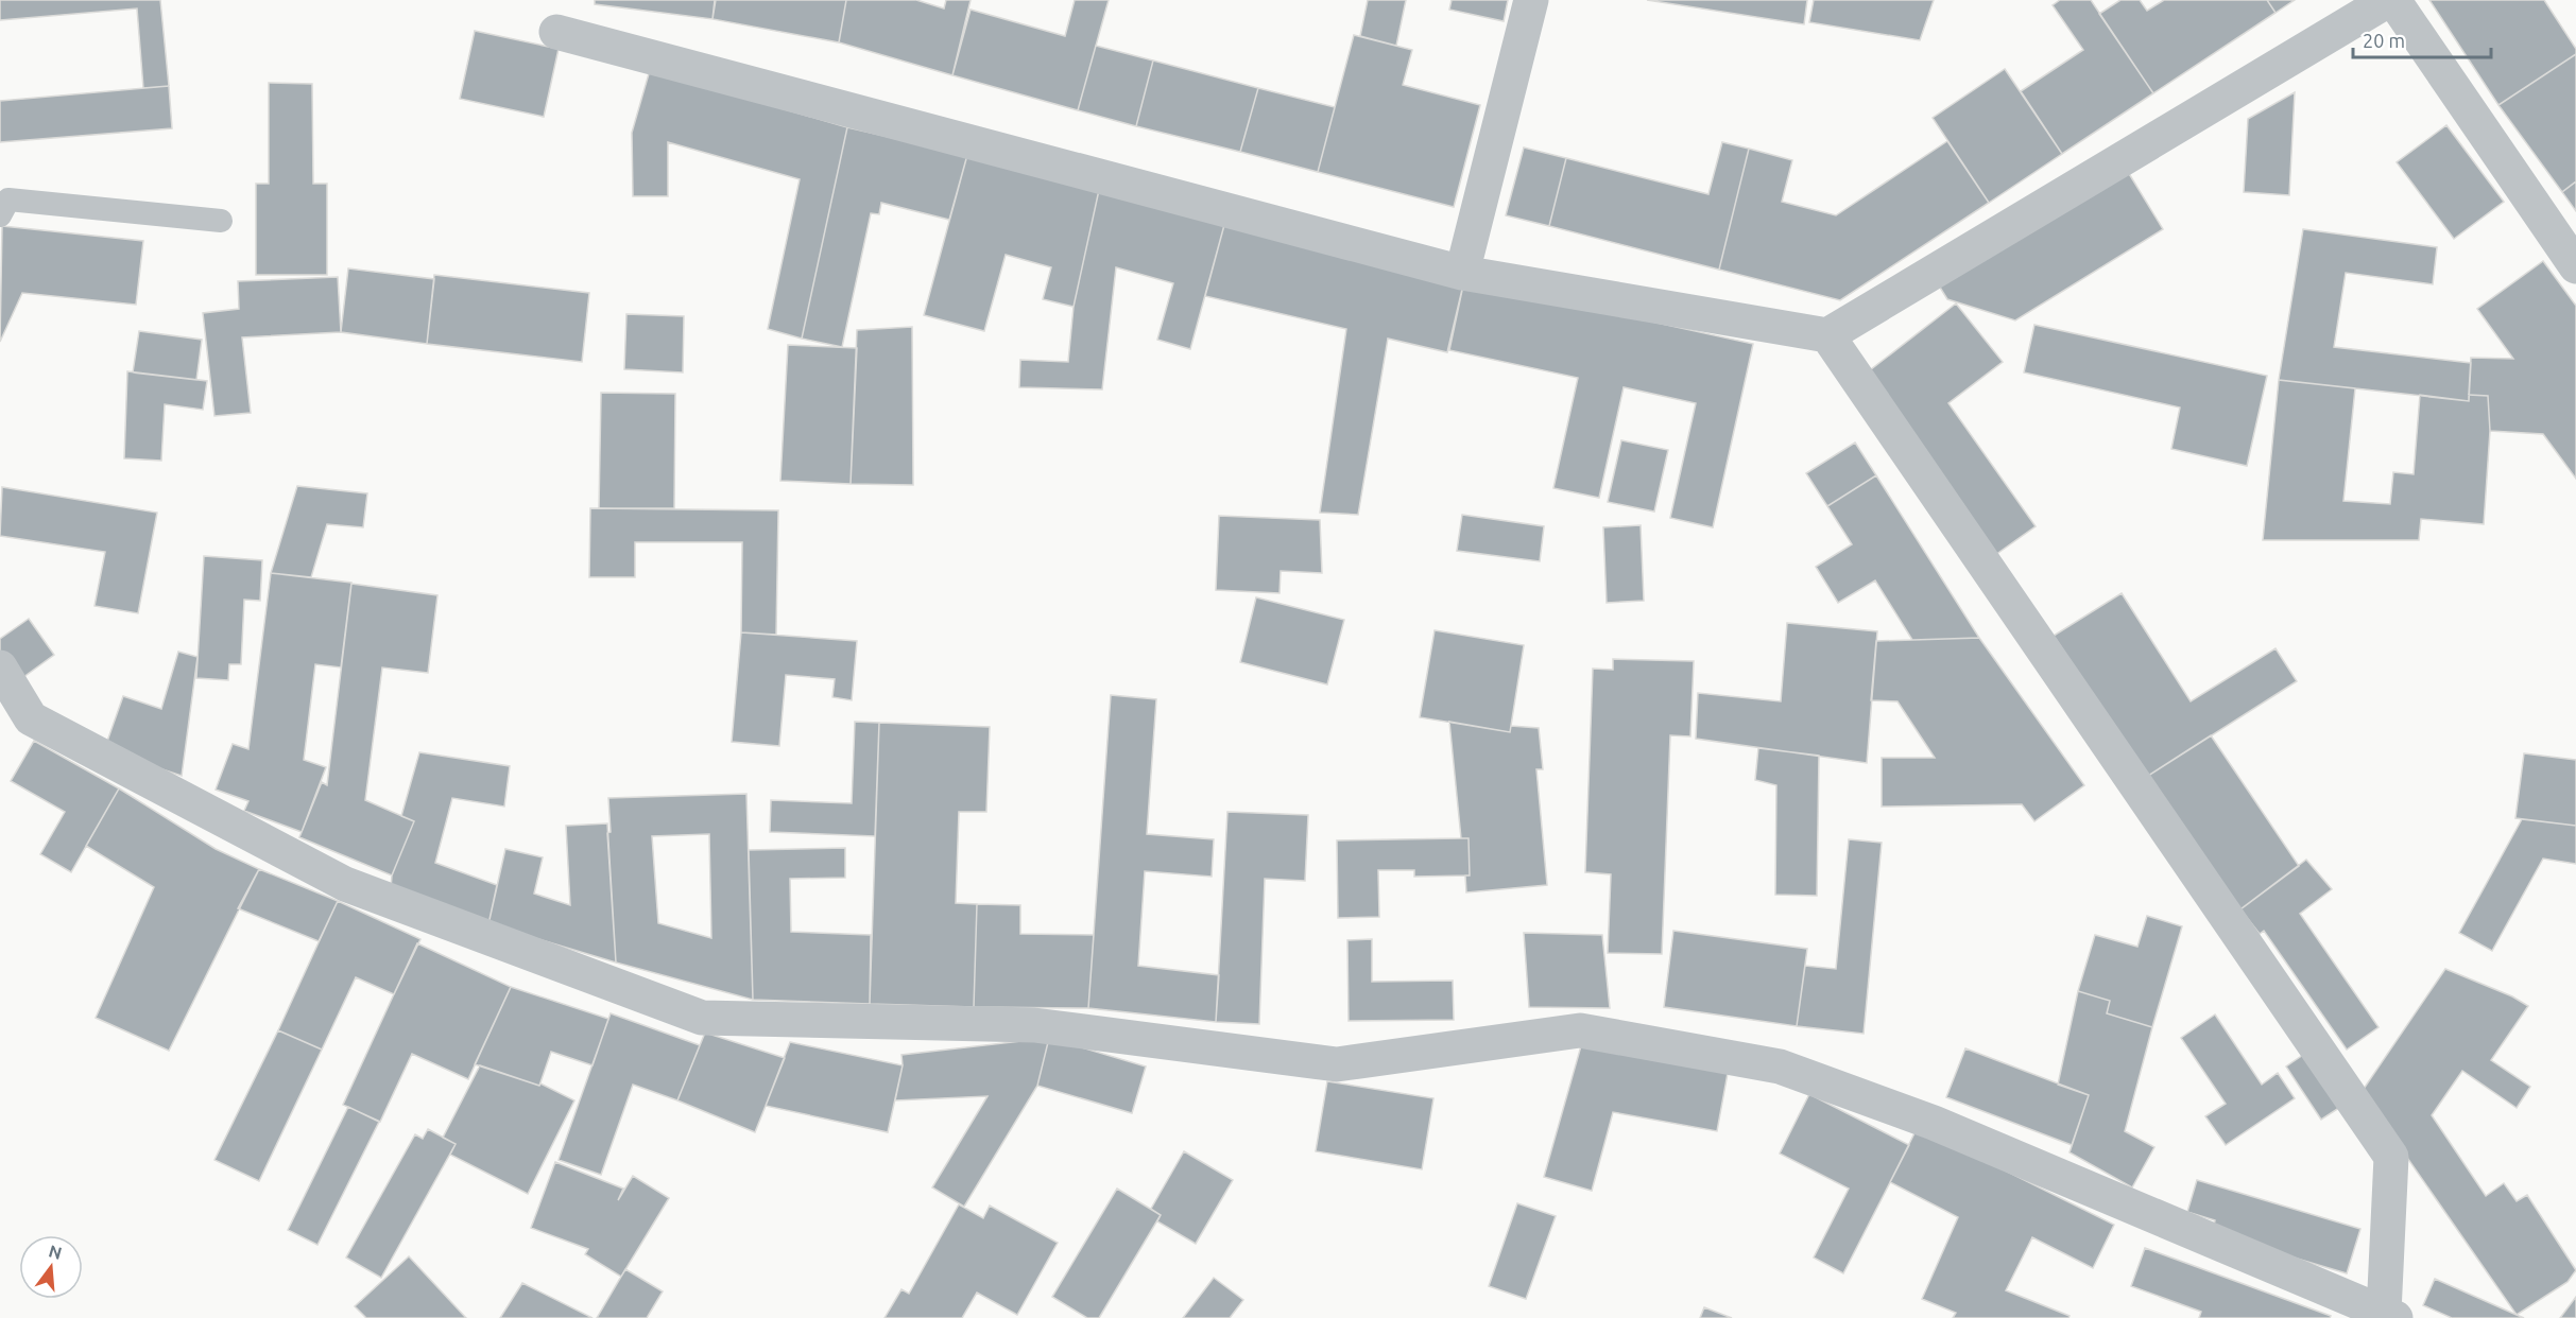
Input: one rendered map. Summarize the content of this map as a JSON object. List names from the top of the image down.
{
  "scale_bar": "20 m",
  "north": "top"
}
